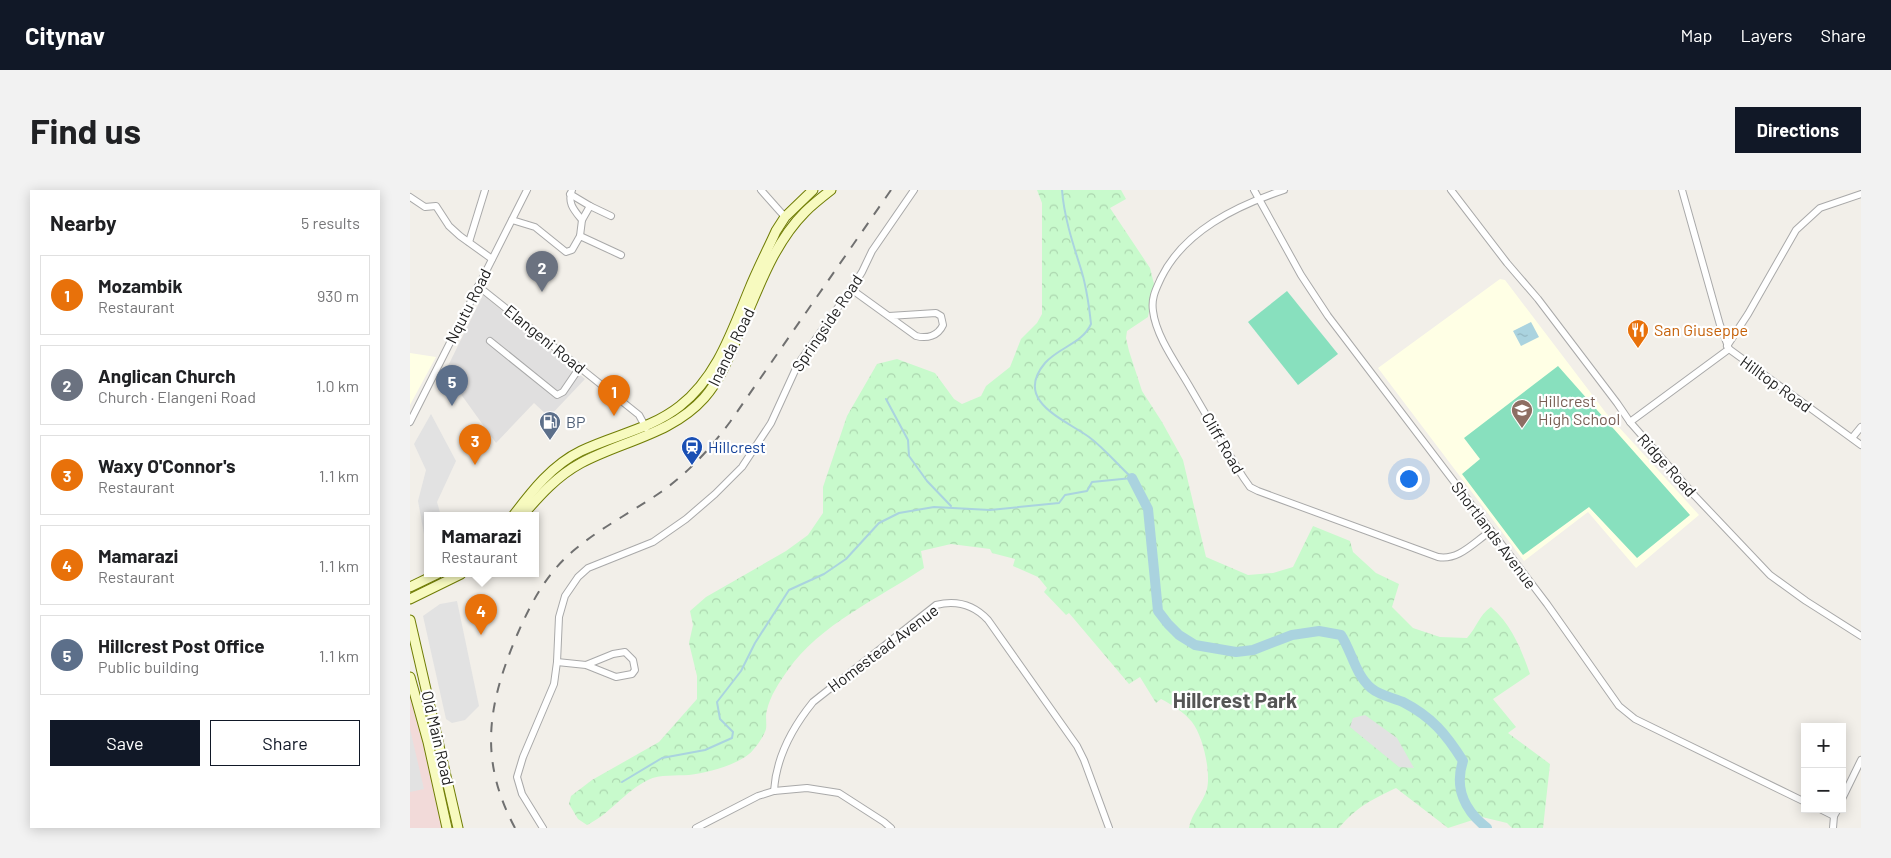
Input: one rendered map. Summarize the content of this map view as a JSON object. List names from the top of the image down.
{
  "streets": {
    "main road": ["Inanda Road", "Old Main Road"],
    "street": [
      "Nqutu Road",
      "Springside Road",
      "Elangeni Road",
      "Hilltop Road",
      "Cliff Road",
      "Ridge Road",
      "Shortlands Avenue",
      "Homestead Avenue"
    ]
  },
  "crossings": [
    ["Nqutu Road", "Elangeni Road"],
    ["Elangeni Road", "Inanda Road"],
    ["Cliff Road", "Shortlands Avenue"]
  ],
  "districts": ["Hillcrest Park"],
  "places": {
    "restaurant": ["San Giuseppe"],
    "school or university": ["Hillcrest High School"],
    "fuel station": ["BP"],
    "station": ["Hillcrest"]
  },
  "page": {
    "header": "Citynav",
    "nav": ["Map", "Layers", "Share"],
    "buttons": [
      "Directions",
      ["Save", "Share"]
    ],
    "title": "Find us",
    "heading": ["Nearby", "5 results"],
    "pins": [
      "2",
      "5",
      "1",
      "3",
      "4"
    ],
    "list": [
      {
        "mark": "1",
        "name": "Mozambik",
        "note": "Restaurant",
        "value": "930 m"
      },
      {
        "mark": "2",
        "name": "Anglican Church",
        "note": "Church · Elangeni Road",
        "value": "1.0 km"
      },
      {
        "mark": "3",
        "name": "Waxy O'Connor's",
        "note": "Restaurant",
        "value": "1.1 km"
      },
      {
        "mark": "4",
        "name": "Mamarazi",
        "note": "Restaurant",
        "value": "1.1 km"
      },
      {
        "mark": "5",
        "name": "Hillcrest Post Office",
        "note": "Public building",
        "value": "1.1 km"
      }
    ],
    "popup": ["Mamarazi", "Restaurant"],
    "map_buttons": ["+", "−"]
  }
}
